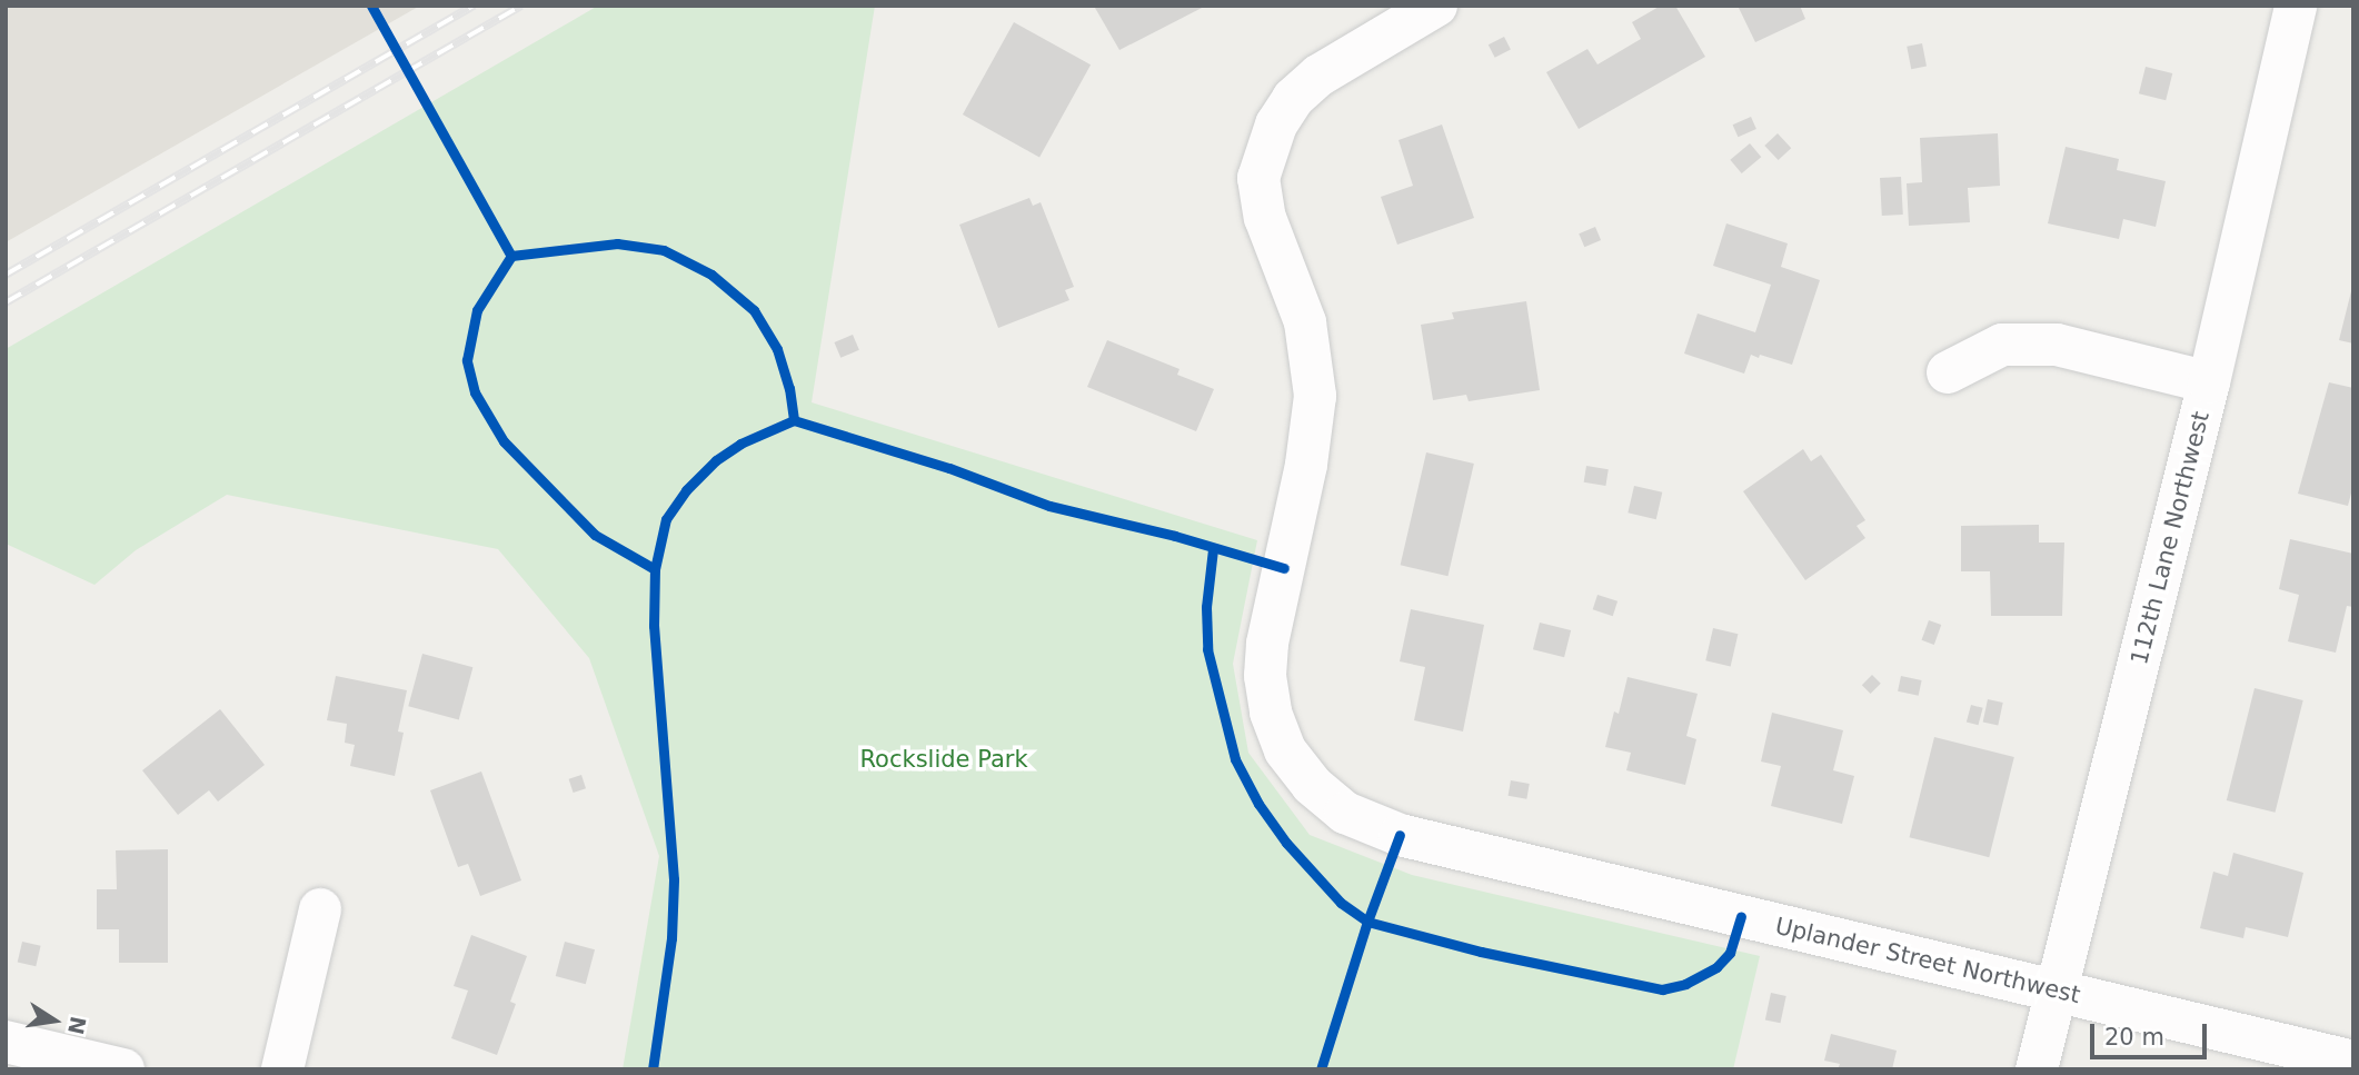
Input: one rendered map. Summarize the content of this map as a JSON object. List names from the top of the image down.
{
  "streets": {
    "street": ["112th Lane Northwest", "Uplander Street Northwest"]
  },
  "crossings": [
    ["112th Lane Northwest", "Uplander Street Northwest"]
  ],
  "parks": ["Rockslide Park"],
  "scale_bar": "20 m",
  "north": "right"
}
